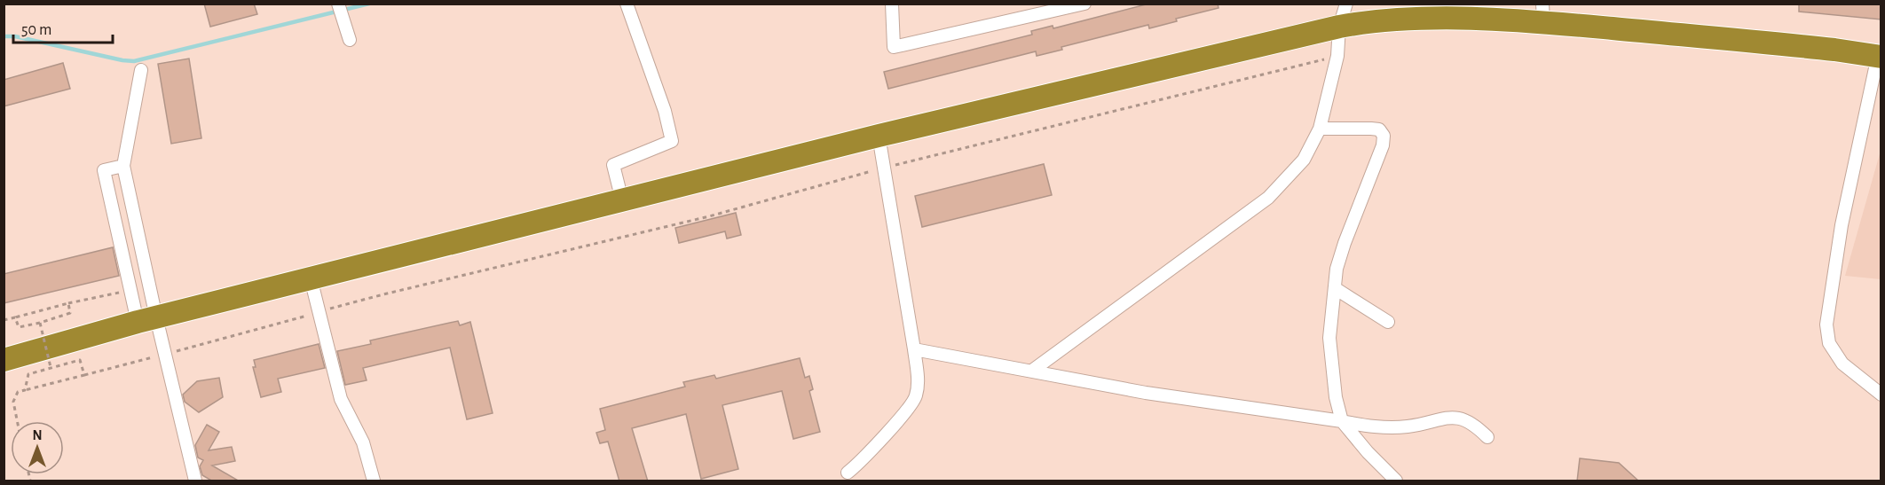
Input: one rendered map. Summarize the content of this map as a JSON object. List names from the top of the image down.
{
  "scale_bar": "50 m",
  "north": "top"
}
